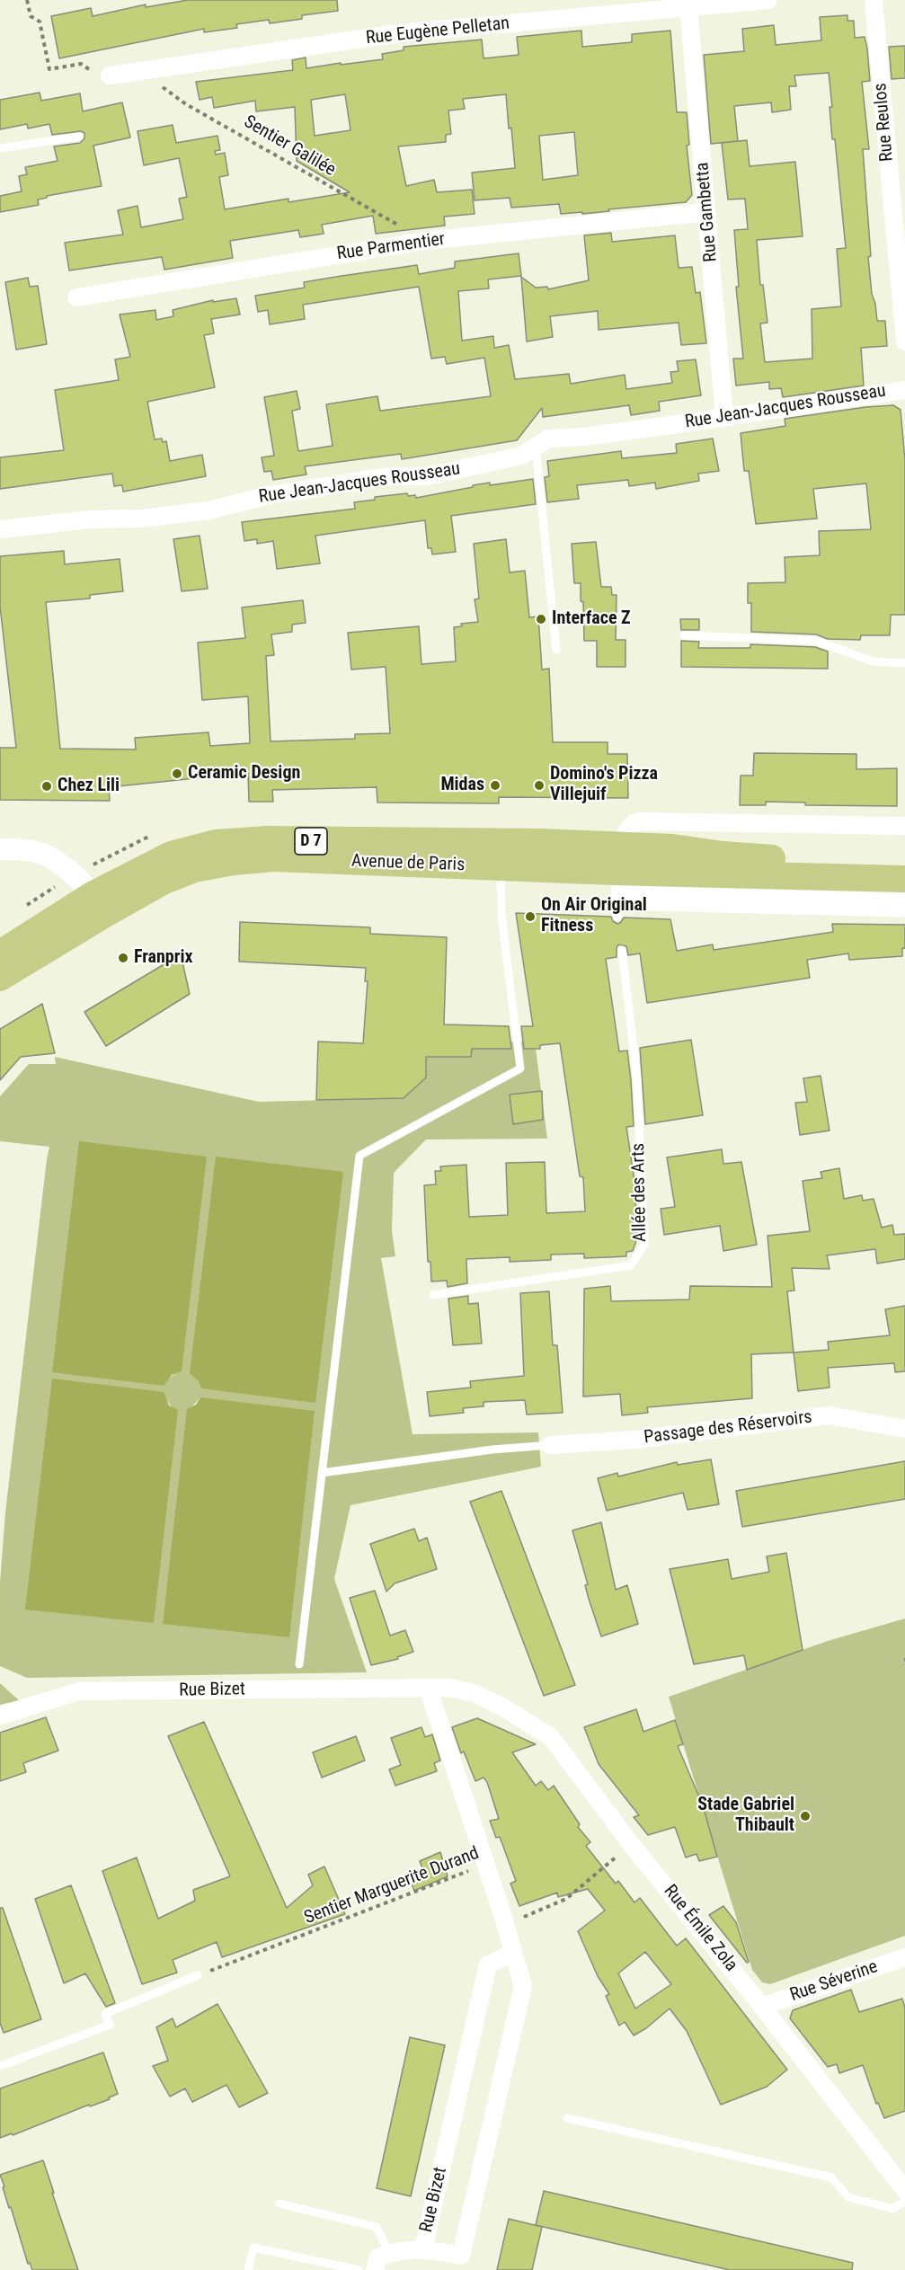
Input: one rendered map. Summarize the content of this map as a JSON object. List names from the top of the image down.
{
  "streets": {
    "main road": ["D 7", "Avenue de Paris"],
    "street": [
      "Rue Eugène Pelletan",
      "Rue Reulos",
      "Rue Gambetta",
      "Rue Parmentier",
      "Rue Jean-Jacques Rousseau",
      "Passage des Réservoirs",
      "Rue Bizet",
      "Rue Émile Zola",
      "Rue Séverine"
    ],
    "lane": ["Allée des Arts"],
    "path": ["Sentier Galilée", "Sentier Marguerite Durand"]
  },
  "crossings": [
    ["Rue Eugène Pelletan", "Sentier Galilée"],
    ["Rue Eugène Pelletan", "Rue Gambetta"],
    ["Sentier Galilée", "Rue Parmentier"],
    ["Rue Gambetta", "Rue Parmentier"],
    ["Rue Gambetta", "Rue Jean-Jacques Rousseau"],
    ["D 7", "Avenue de Paris"],
    ["Rue Bizet", "Sentier Marguerite Durand"],
    ["Rue Bizet", "Rue Émile Zola"],
    ["Rue Émile Zola", "Rue Séverine"]
  ],
  "places": [
    "Interface Z",
    "Ceramic Design",
    "Midas",
    "Domino's Pizza Villejuif",
    "Chez Lili",
    "On Air Original Fitness",
    "Franprix",
    "Stade Gabriel Thibault"
  ]
}
